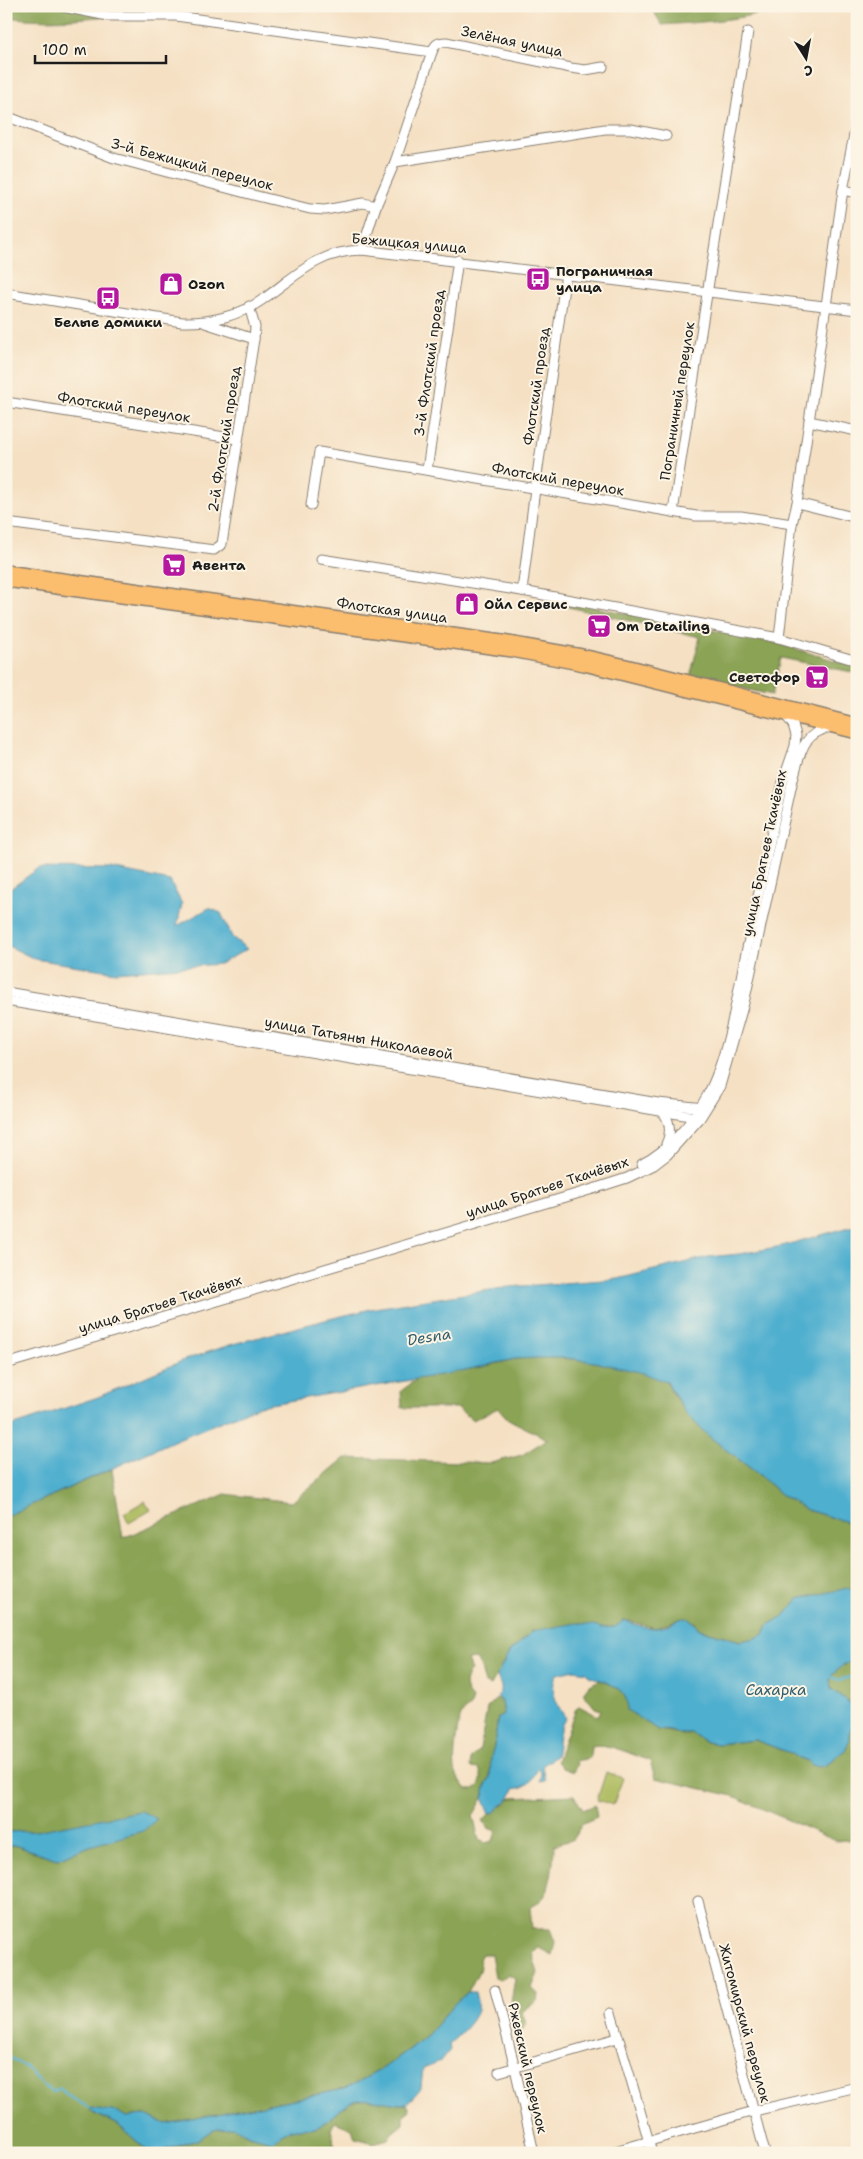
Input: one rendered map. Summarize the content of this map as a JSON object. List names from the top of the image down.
{
  "streets": {
    "main road": ["Флотская улица"],
    "street": [
      "Зелёная улица",
      "3-й Бежицкий переулок",
      "Бежицкая улица",
      "3-й Флотский проезд",
      "Флотский проезд",
      "Пограничный переулок",
      "Флотский переулок",
      "2-й Флотский проезд",
      "улица Братьев Ткачёвых",
      "улица Татьяны Николаевой",
      "Житомирский переулок",
      "Ржевский переулок"
    ]
  },
  "crossings": [
    ["Бежицкая улица", "3-й Флотский проезд"],
    ["Бежицкая улица", "Флотский проезд"],
    ["Бежицкая улица", "Пограничный переулок"],
    ["Бежицкая улица", "2-й Флотский проезд"],
    ["3-й Флотский проезд", "Флотский переулок"],
    ["Флотский проезд", "Флотский переулок"],
    ["Пограничный переулок", "Флотский переулок"],
    ["Флотский переулок", "2-й Флотский проезд"],
    ["Флотская улица", "улица Братьев Ткачёвых"],
    ["улица Братьев Ткачёвых", "улица Татьяны Николаевой"]
  ],
  "water": ["Desna", "Сахарка"],
  "places": {
    "bus stop": ["Пограничная улица", "Белые домики"],
    "shop": ["Ozon", "Ойл Сервис"],
    "supermarket": ["Авента", "Om Detailing", "Светофор"]
  },
  "scale_bar": "100 m",
  "north": "bottom"
}
